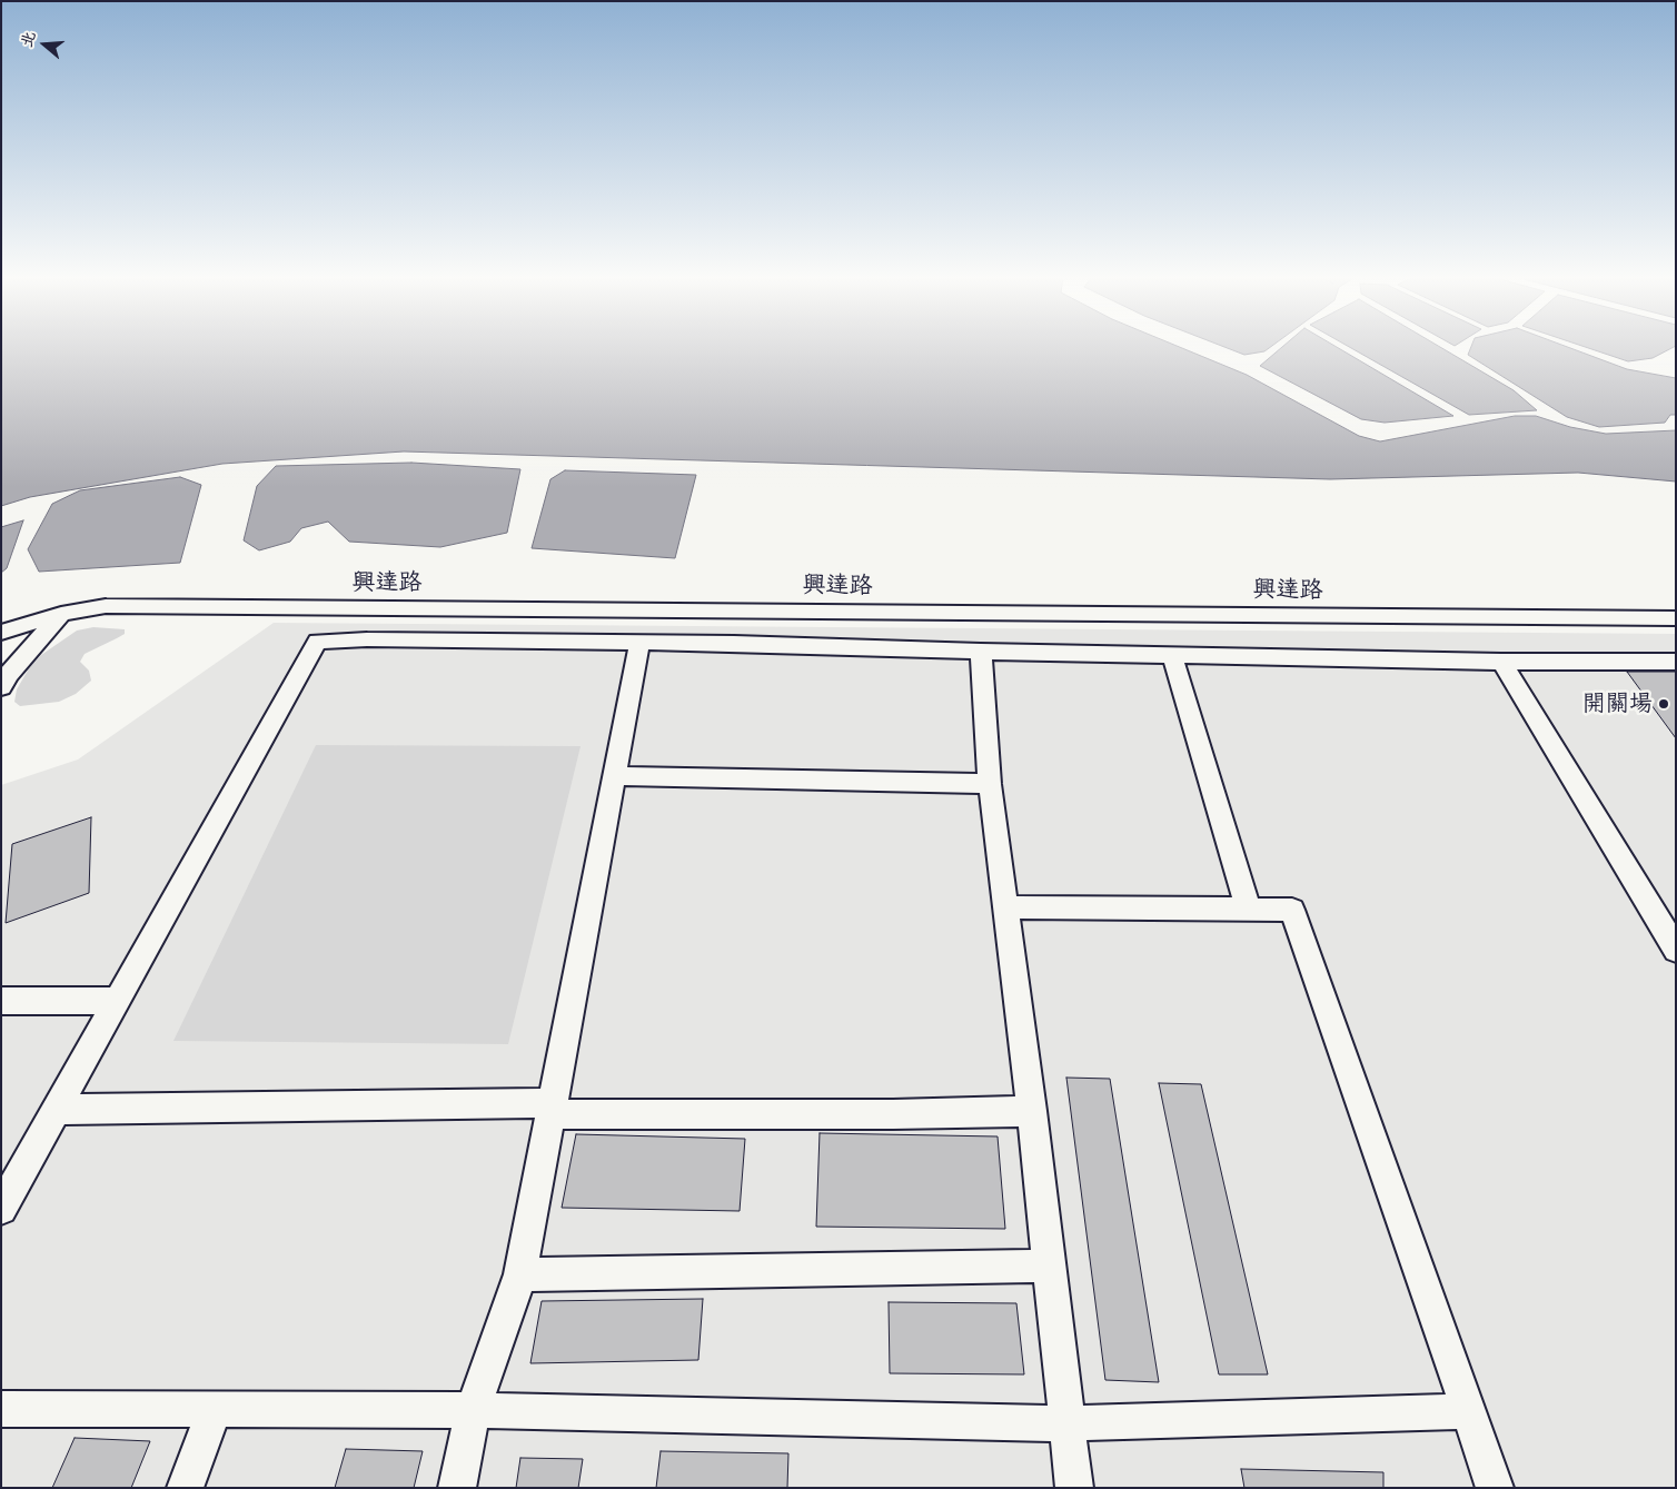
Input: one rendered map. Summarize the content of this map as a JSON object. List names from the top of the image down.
{
  "streets": {
    "street": ["興達路"]
  },
  "places": ["開關場"],
  "north": "left"
}
